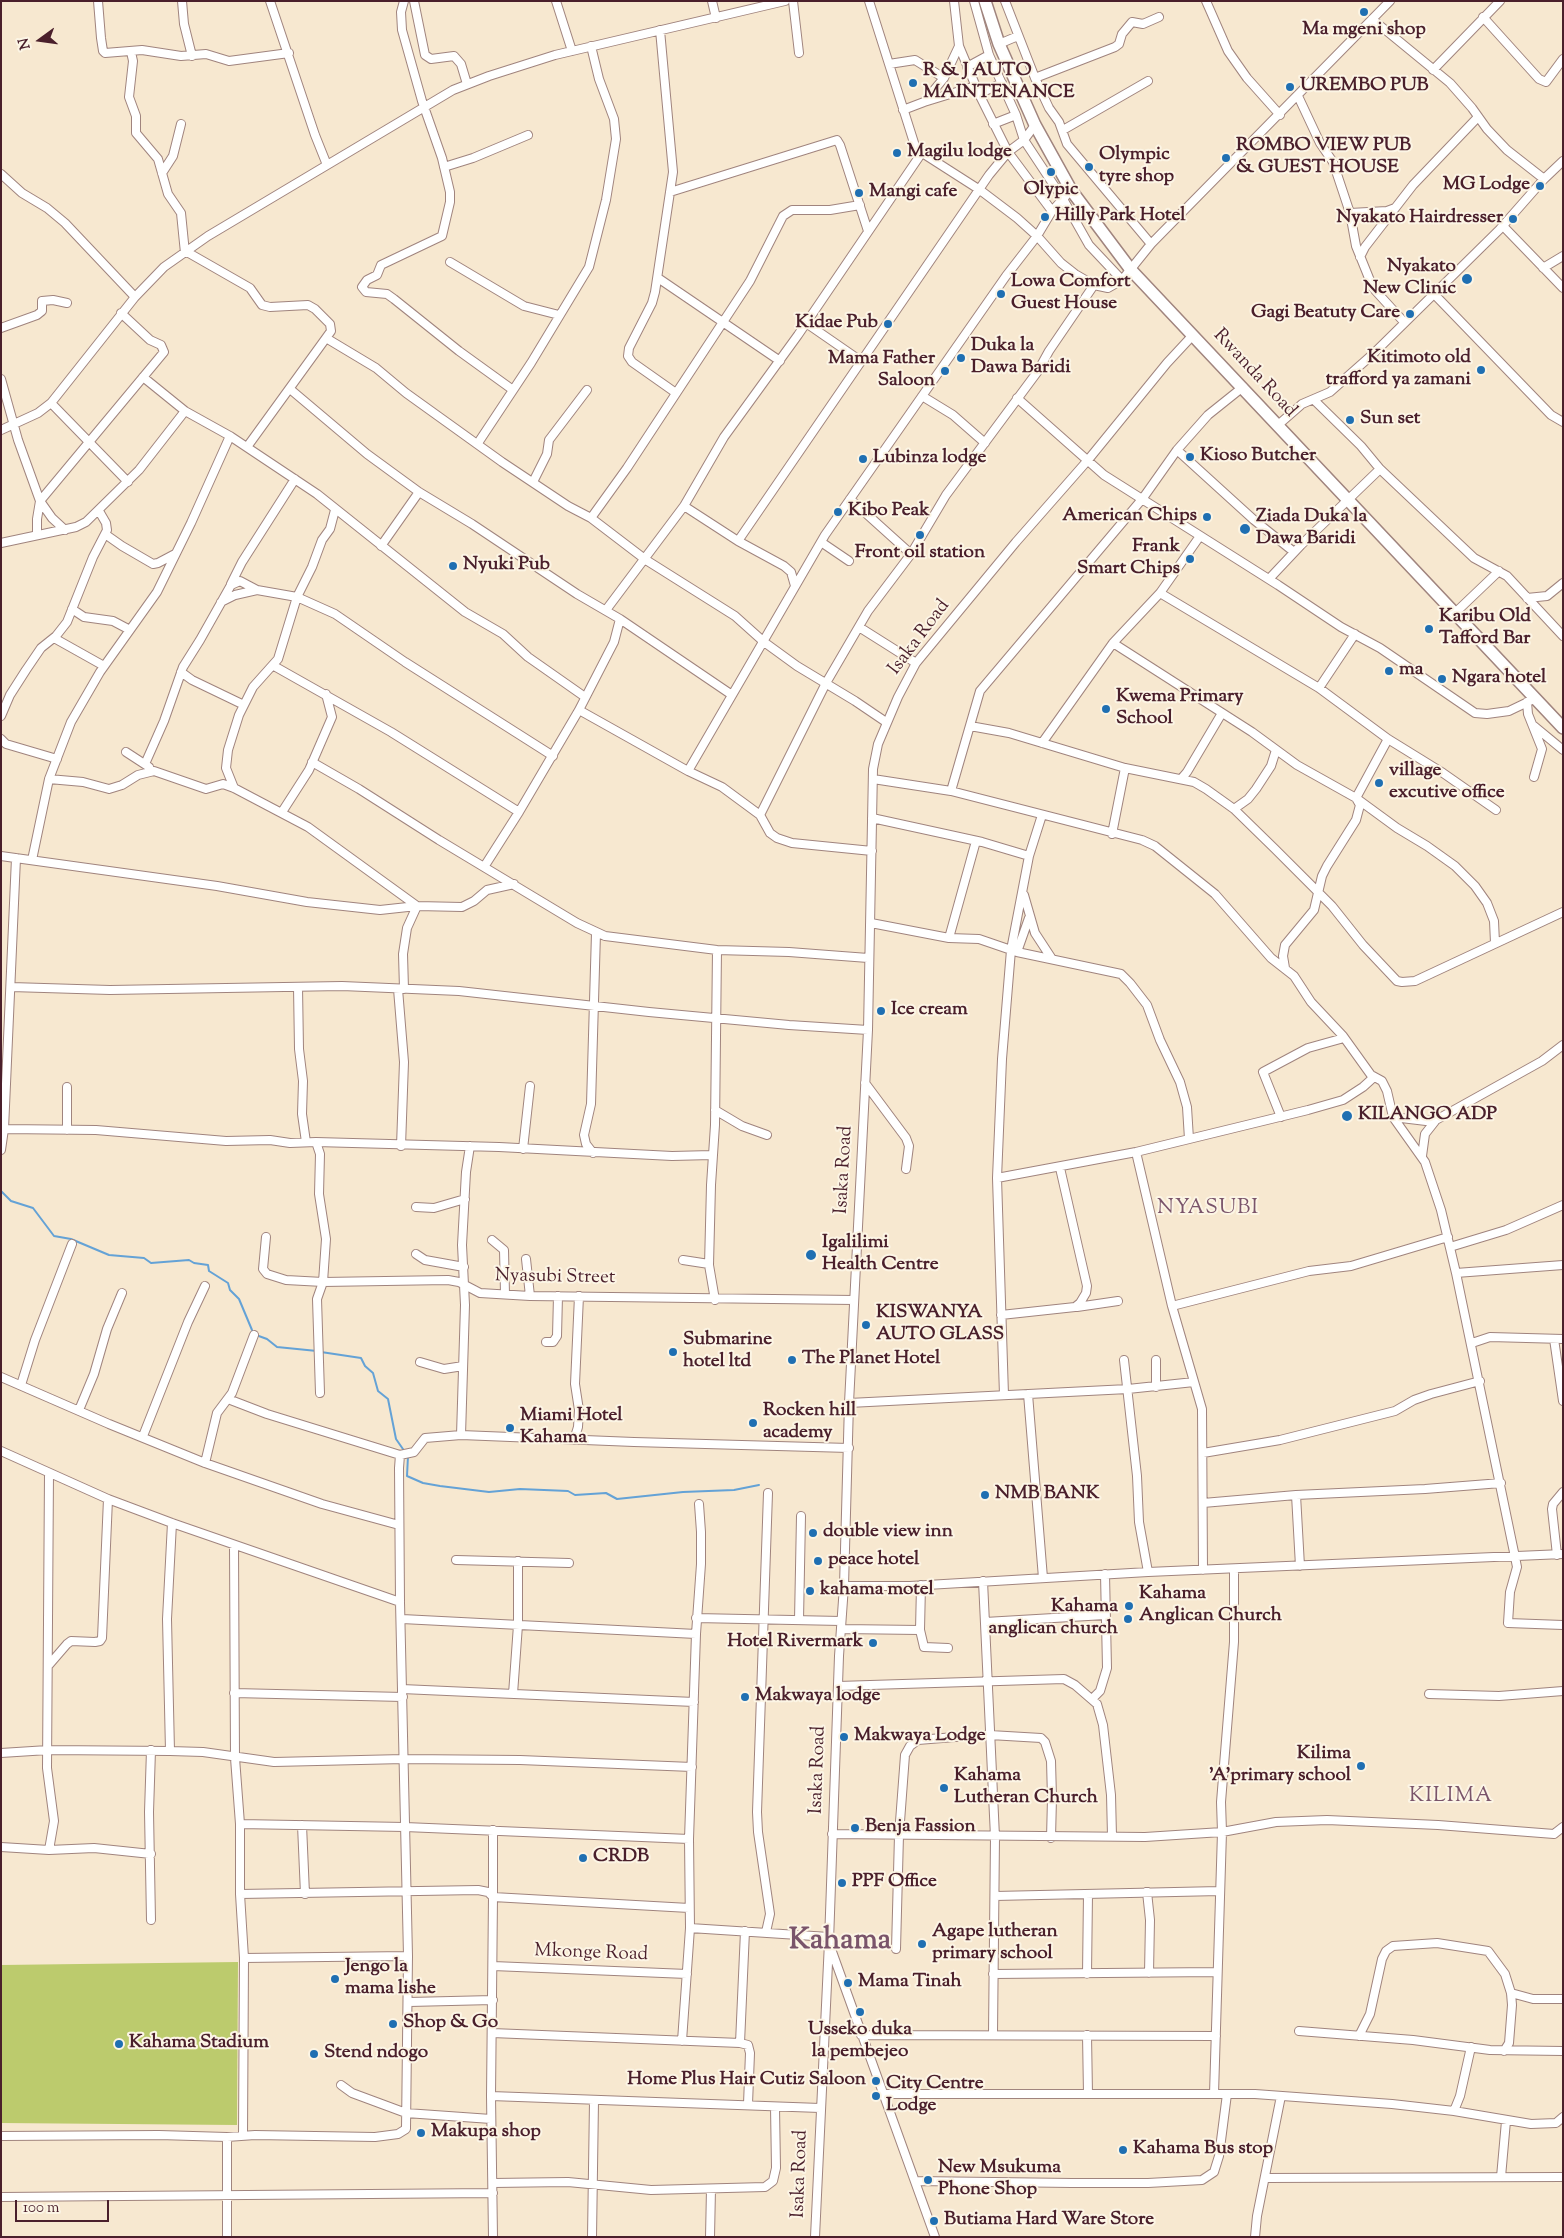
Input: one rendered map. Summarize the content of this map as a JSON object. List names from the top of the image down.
{
  "streets": {
    "highway": ["Rwanda Road"],
    "street": ["Isaka Road", "Nyasubi Street", "Mkonge Road"]
  },
  "crossings": [
    ["Rwanda Road", "Isaka Road"],
    ["Isaka Road", "Nyasubi Street"]
  ],
  "districts": ["NYASUBI", "KILIMA", "Kahama"],
  "places": [
    "Ma mgeni shop",
    "R & J AUTO MAINTENANCE",
    "UREMBO PUB",
    "Magilu lodge",
    "ROMBO VIEW PUB & GUEST HOUSE",
    "Olympic tyre shop",
    "Olypic",
    "MG Lodge",
    "Mangi cafe",
    "Hilly Park Hotel",
    "Nyakato Hairdresser",
    "Nyakato New Clinic",
    "Lowa Comfort Guest House",
    "Gagi Beatuty Care",
    "Kidae Pub",
    "Duka la Dawa Baridi",
    "Kitimoto old trafford ya zamani",
    "Mama Father Saloon",
    "Sun set",
    "Kioso Butcher",
    "Lubinza lodge",
    "Kibo Peak",
    "American Chips",
    "Ziada Duka la Dawa Baridi",
    "Front oil station",
    "Frank Smart Chips",
    "Nyuki Pub",
    "Karibu Old Tafford Bar",
    "ma",
    "Ngara hotel",
    "Kwema Primary School",
    "village excutive office",
    "Ice cream",
    "KILANGO ADP",
    "Igalilimi Health Centre",
    "KISWANYA AUTO GLASS",
    "Submarine hotel ltd",
    "The Planet Hotel",
    "Rocken hill academy",
    "Miami Hotel Kahama",
    "NMB BANK",
    "double view inn",
    "peace hotel",
    "kahama motel",
    "Kahama Anglican Church",
    "Kahama anglican church",
    "Hotel Rivermark",
    "Makwaya lodge",
    "Makwaya Lodge",
    "Kilima 'A'primary school",
    "Kahama Lutheran Church",
    "Benja Fassion",
    "CRDB",
    "PPF Office",
    "Agape lutheran primary school",
    "Jengo la mama lishe",
    "Mama Tinah",
    "Usseko duka la pembejeo",
    "Shop & Go",
    "Kahama Stadium",
    "Stend ndogo",
    "Home Plus Hair Cutiz Saloon",
    "City Centre Lodge",
    "Makupa shop",
    "Kahama Bus stop",
    "New Msukuma Phone Shop",
    "Butiama Hard Ware Store"
  ],
  "scale_bar": "100 m",
  "north": "left"
}
